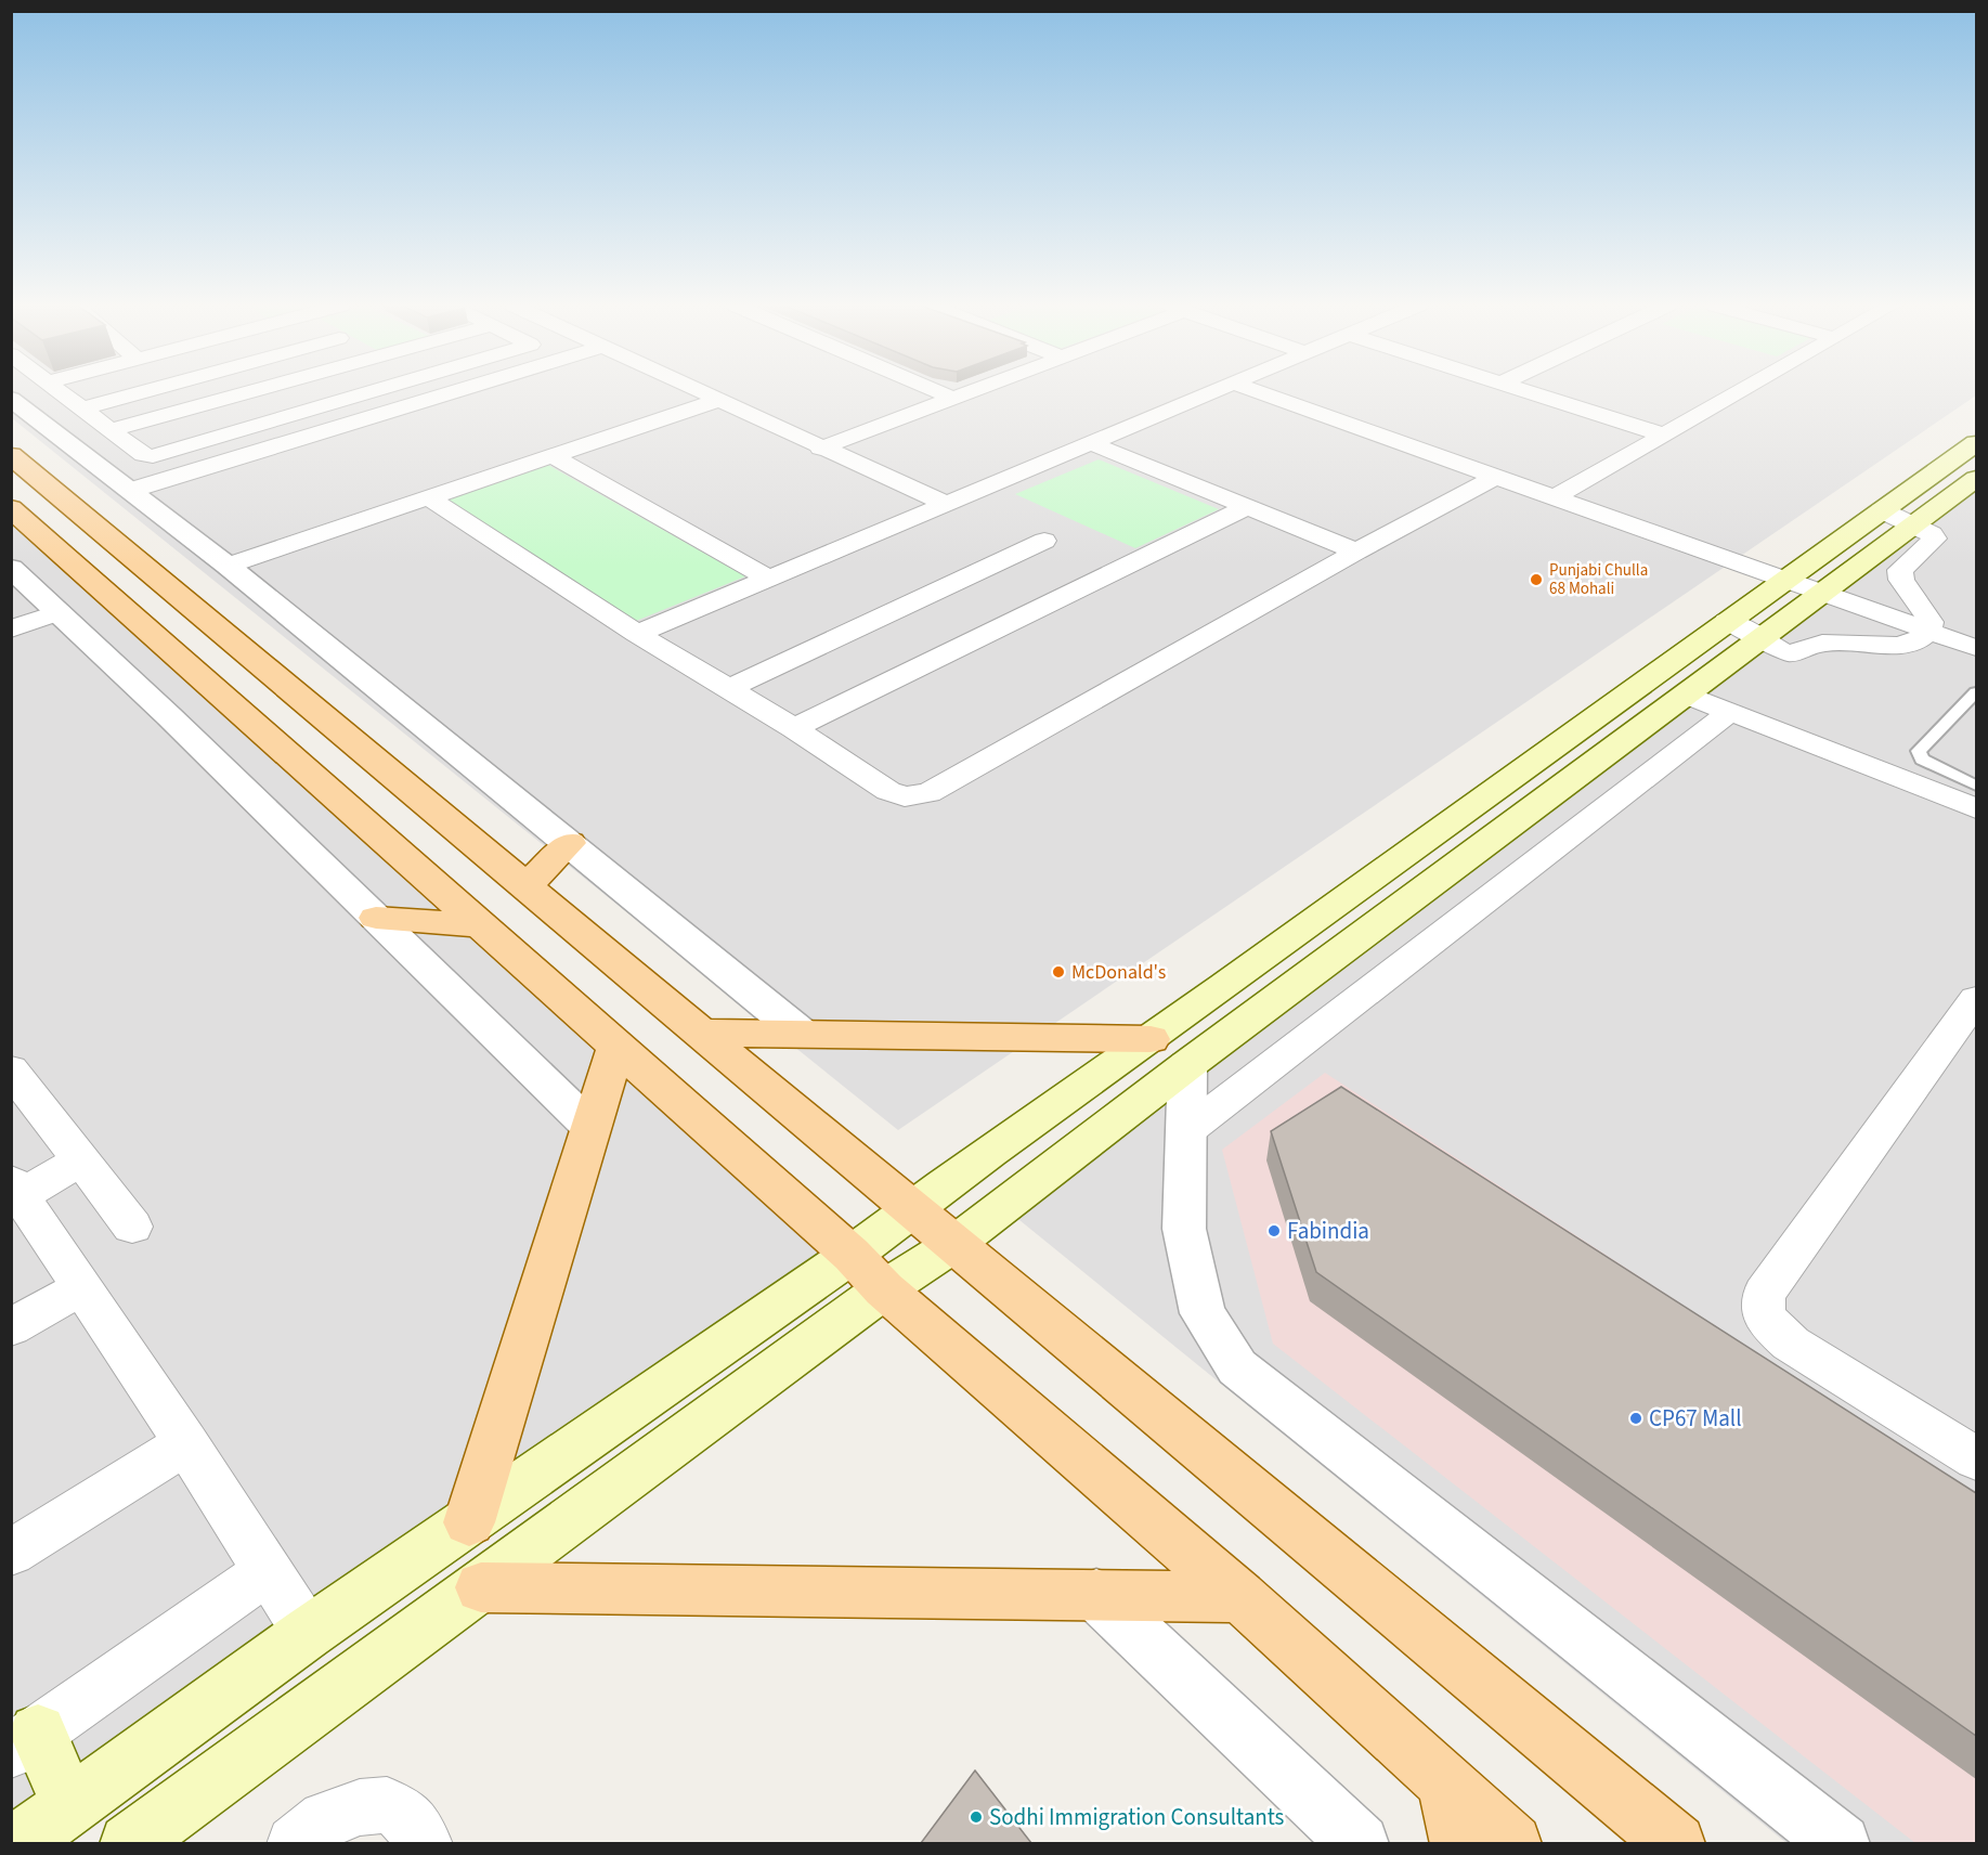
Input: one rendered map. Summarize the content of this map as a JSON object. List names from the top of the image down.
{
  "places": [
    "Punjabi Chulla 68 Mohali",
    "McDonald's",
    "Fabindia",
    "CP67 Mall",
    "Sodhi Immigration Consultants"
  ]
}
